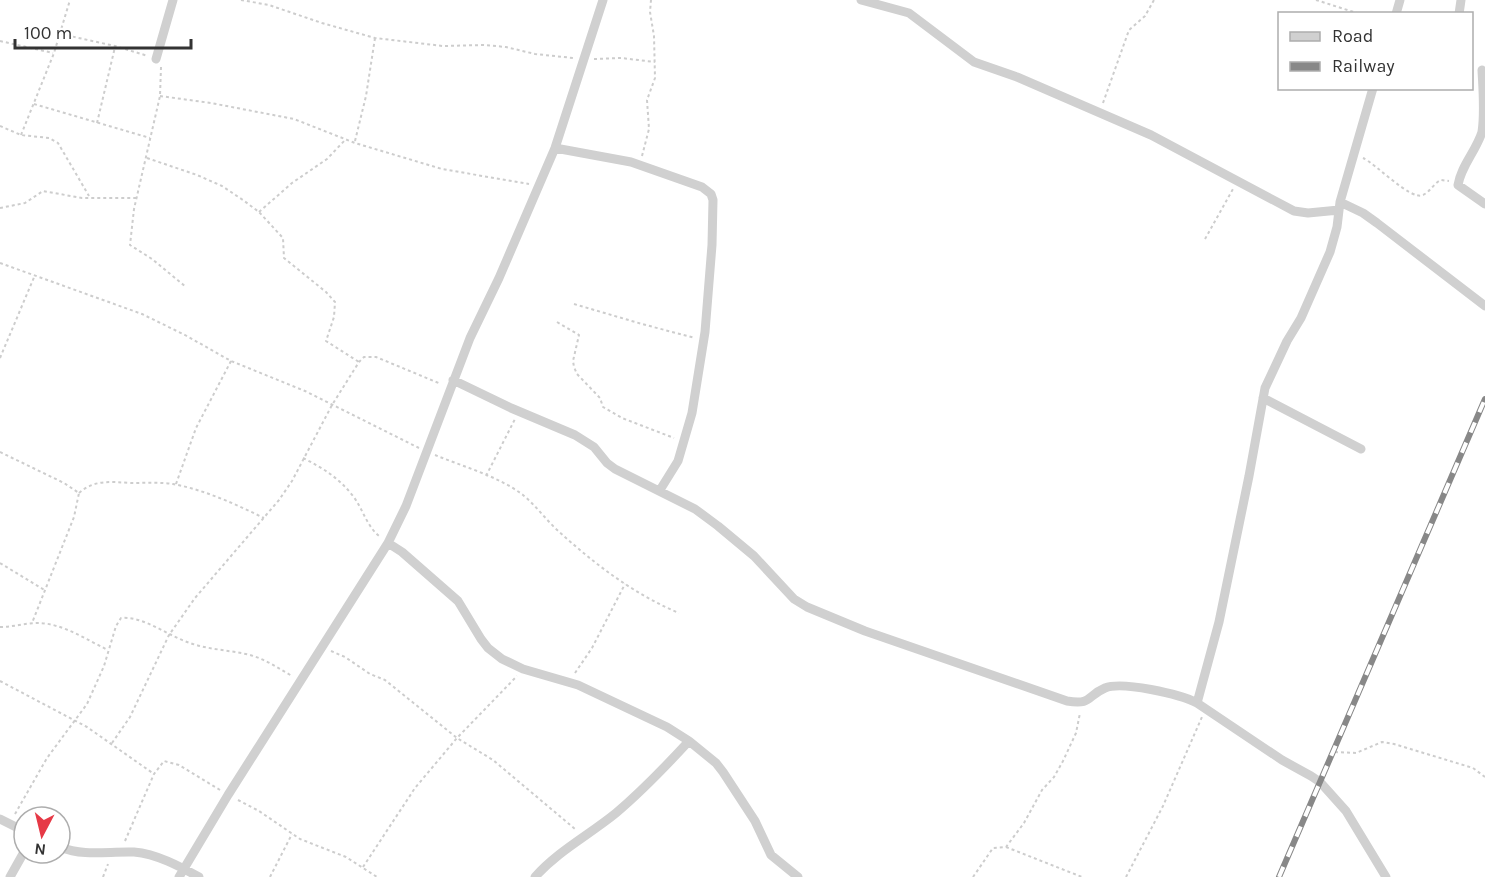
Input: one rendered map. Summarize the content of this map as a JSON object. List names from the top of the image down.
{
  "legend": ["Road", "Railway"],
  "scale_bar": "100 m",
  "north": "bottom"
}
